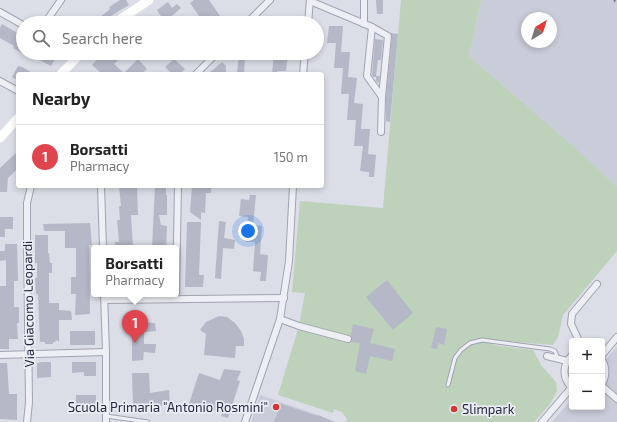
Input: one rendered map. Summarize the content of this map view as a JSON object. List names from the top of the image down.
{
  "streets": {
    "street": ["Via Giacomo Leopardi"]
  },
  "places": ["Scuola Primaria \"Antonio Rosmini\"", "Slimpark"],
  "north": "top right",
  "page": {
    "search": "Search here",
    "heading": "Nearby",
    "list": [
      {
        "mark": "1",
        "name": "Borsatti",
        "note": "Pharmacy",
        "value": "150 m"
      }
    ],
    "popup": ["Borsatti", "Pharmacy"],
    "pins": "1",
    "map_buttons": ["+", "−"]
  }
}
